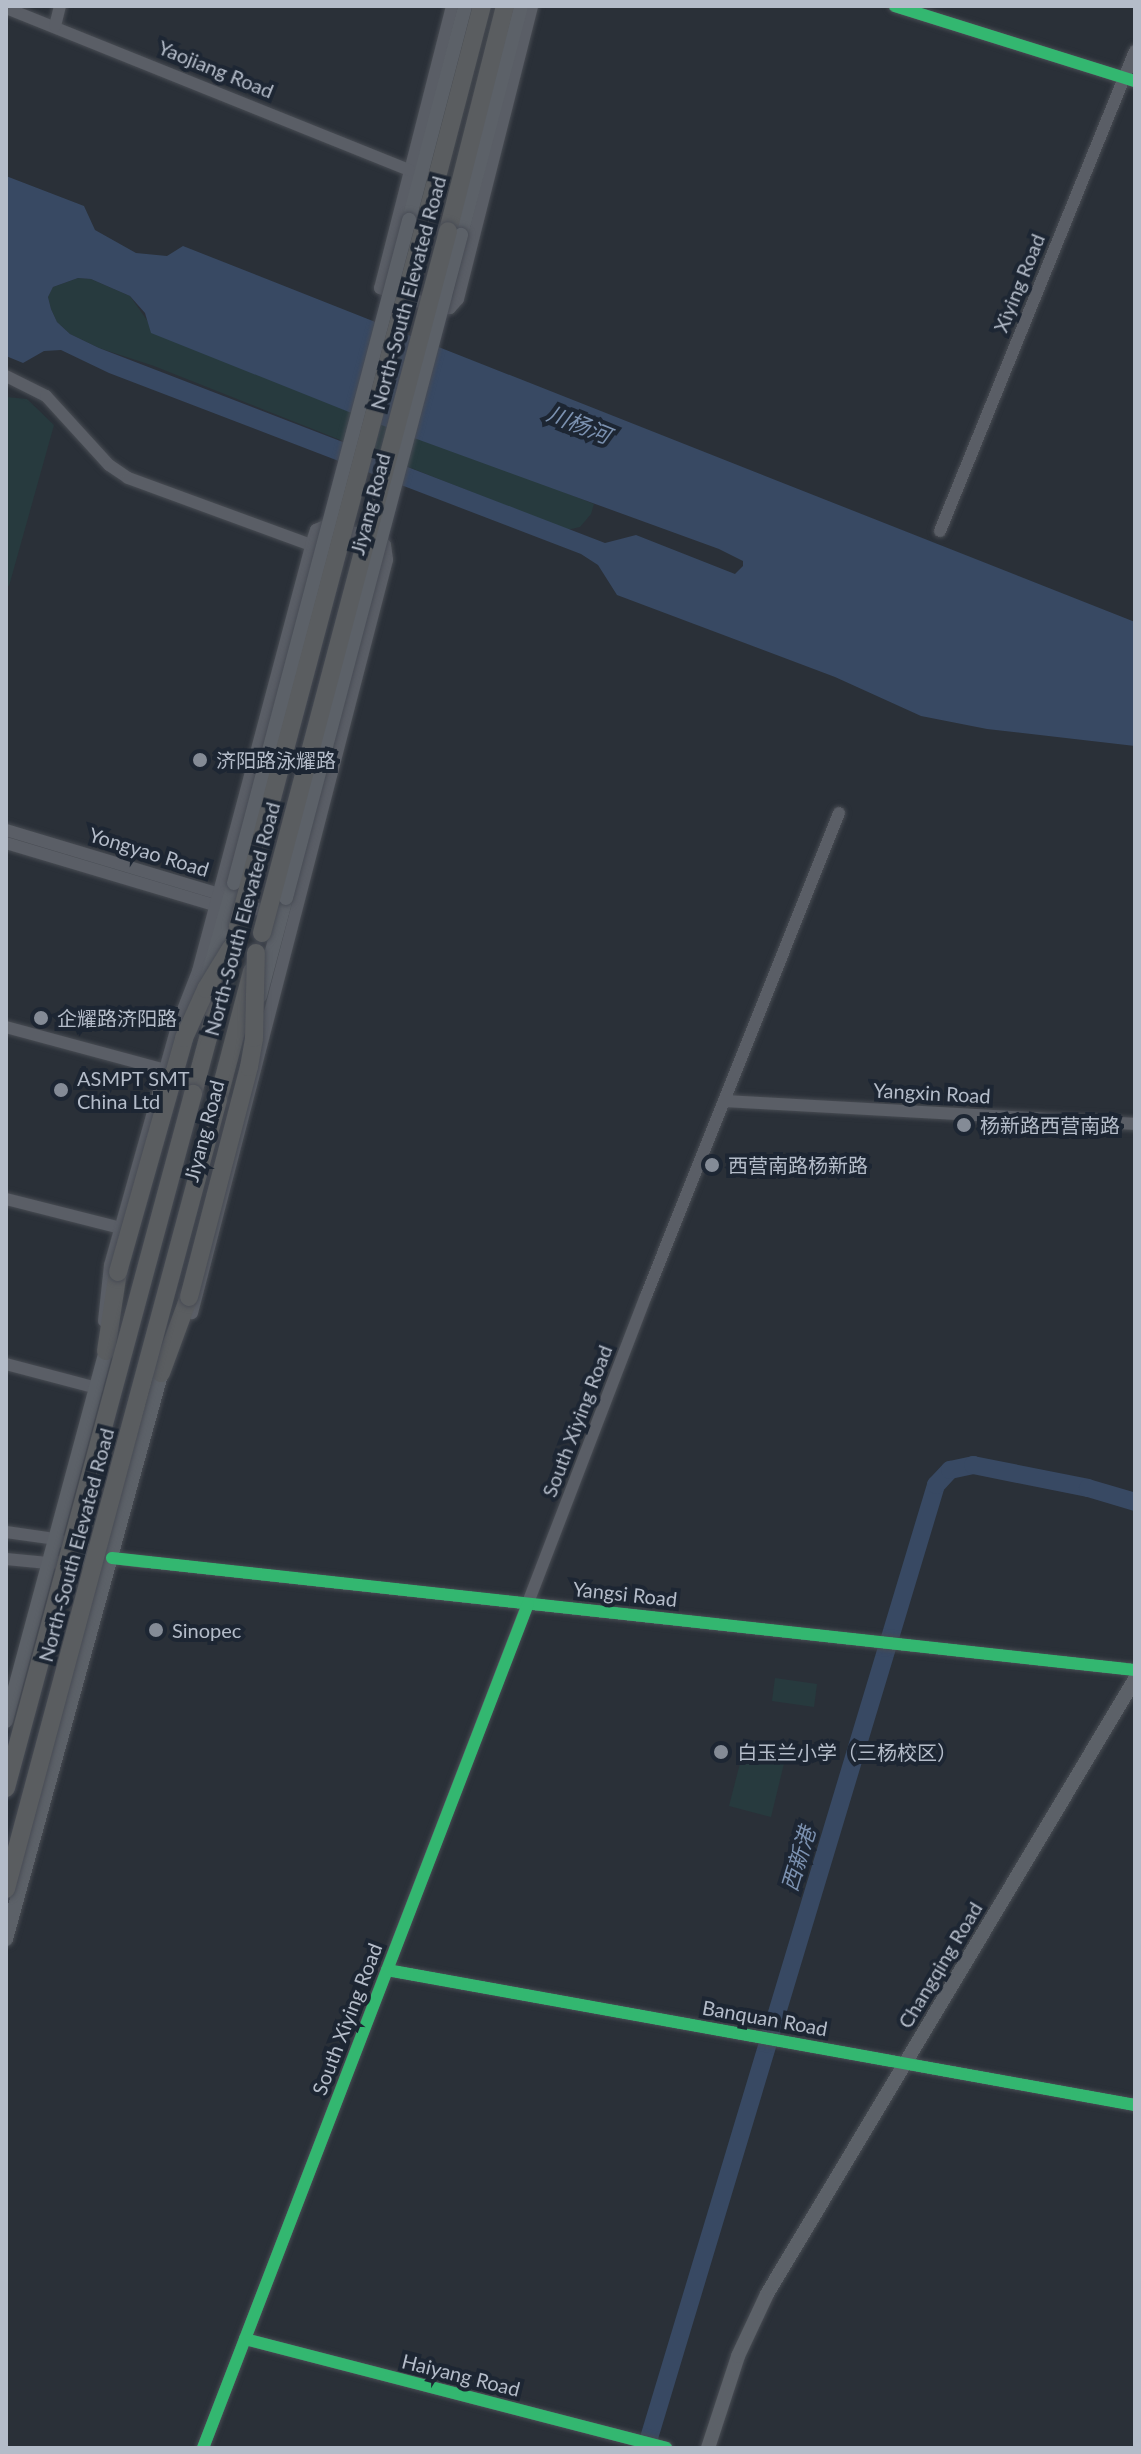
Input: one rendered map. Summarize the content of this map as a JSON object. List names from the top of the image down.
{
  "streets": {
    "highway": ["North-South Elevated Road"],
    "main road": ["Jiyang Road", "Changqing Road"],
    "street": [
      "Yaojiang Road",
      "Xiying Road",
      "Yongyao Road",
      "Yangxin Road",
      "South Xiying Road",
      "Yangsi Road",
      "Banquan Road",
      "Haiyang Road"
    ]
  },
  "crossings": [
    ["Jiyang Road", "Yongyao Road"],
    ["Jiyang Road", "Yangsi Road"],
    ["Yangxin Road", "South Xiying Road"],
    ["South Xiying Road", "Yangsi Road"],
    ["South Xiying Road", "Banquan Road"],
    ["South Xiying Road", "Haiyang Road"],
    ["Changqing Road", "Banquan Road"]
  ],
  "water": ["川杨河", "西新港"],
  "places": [
    "济阳路泳耀路",
    "企耀路济阳路",
    "ASMPT SMT China Ltd",
    "杨新路西营南路",
    "西营南路杨新路",
    "Sinopec",
    "白玉兰小学（三杨校区）"
  ]
}
